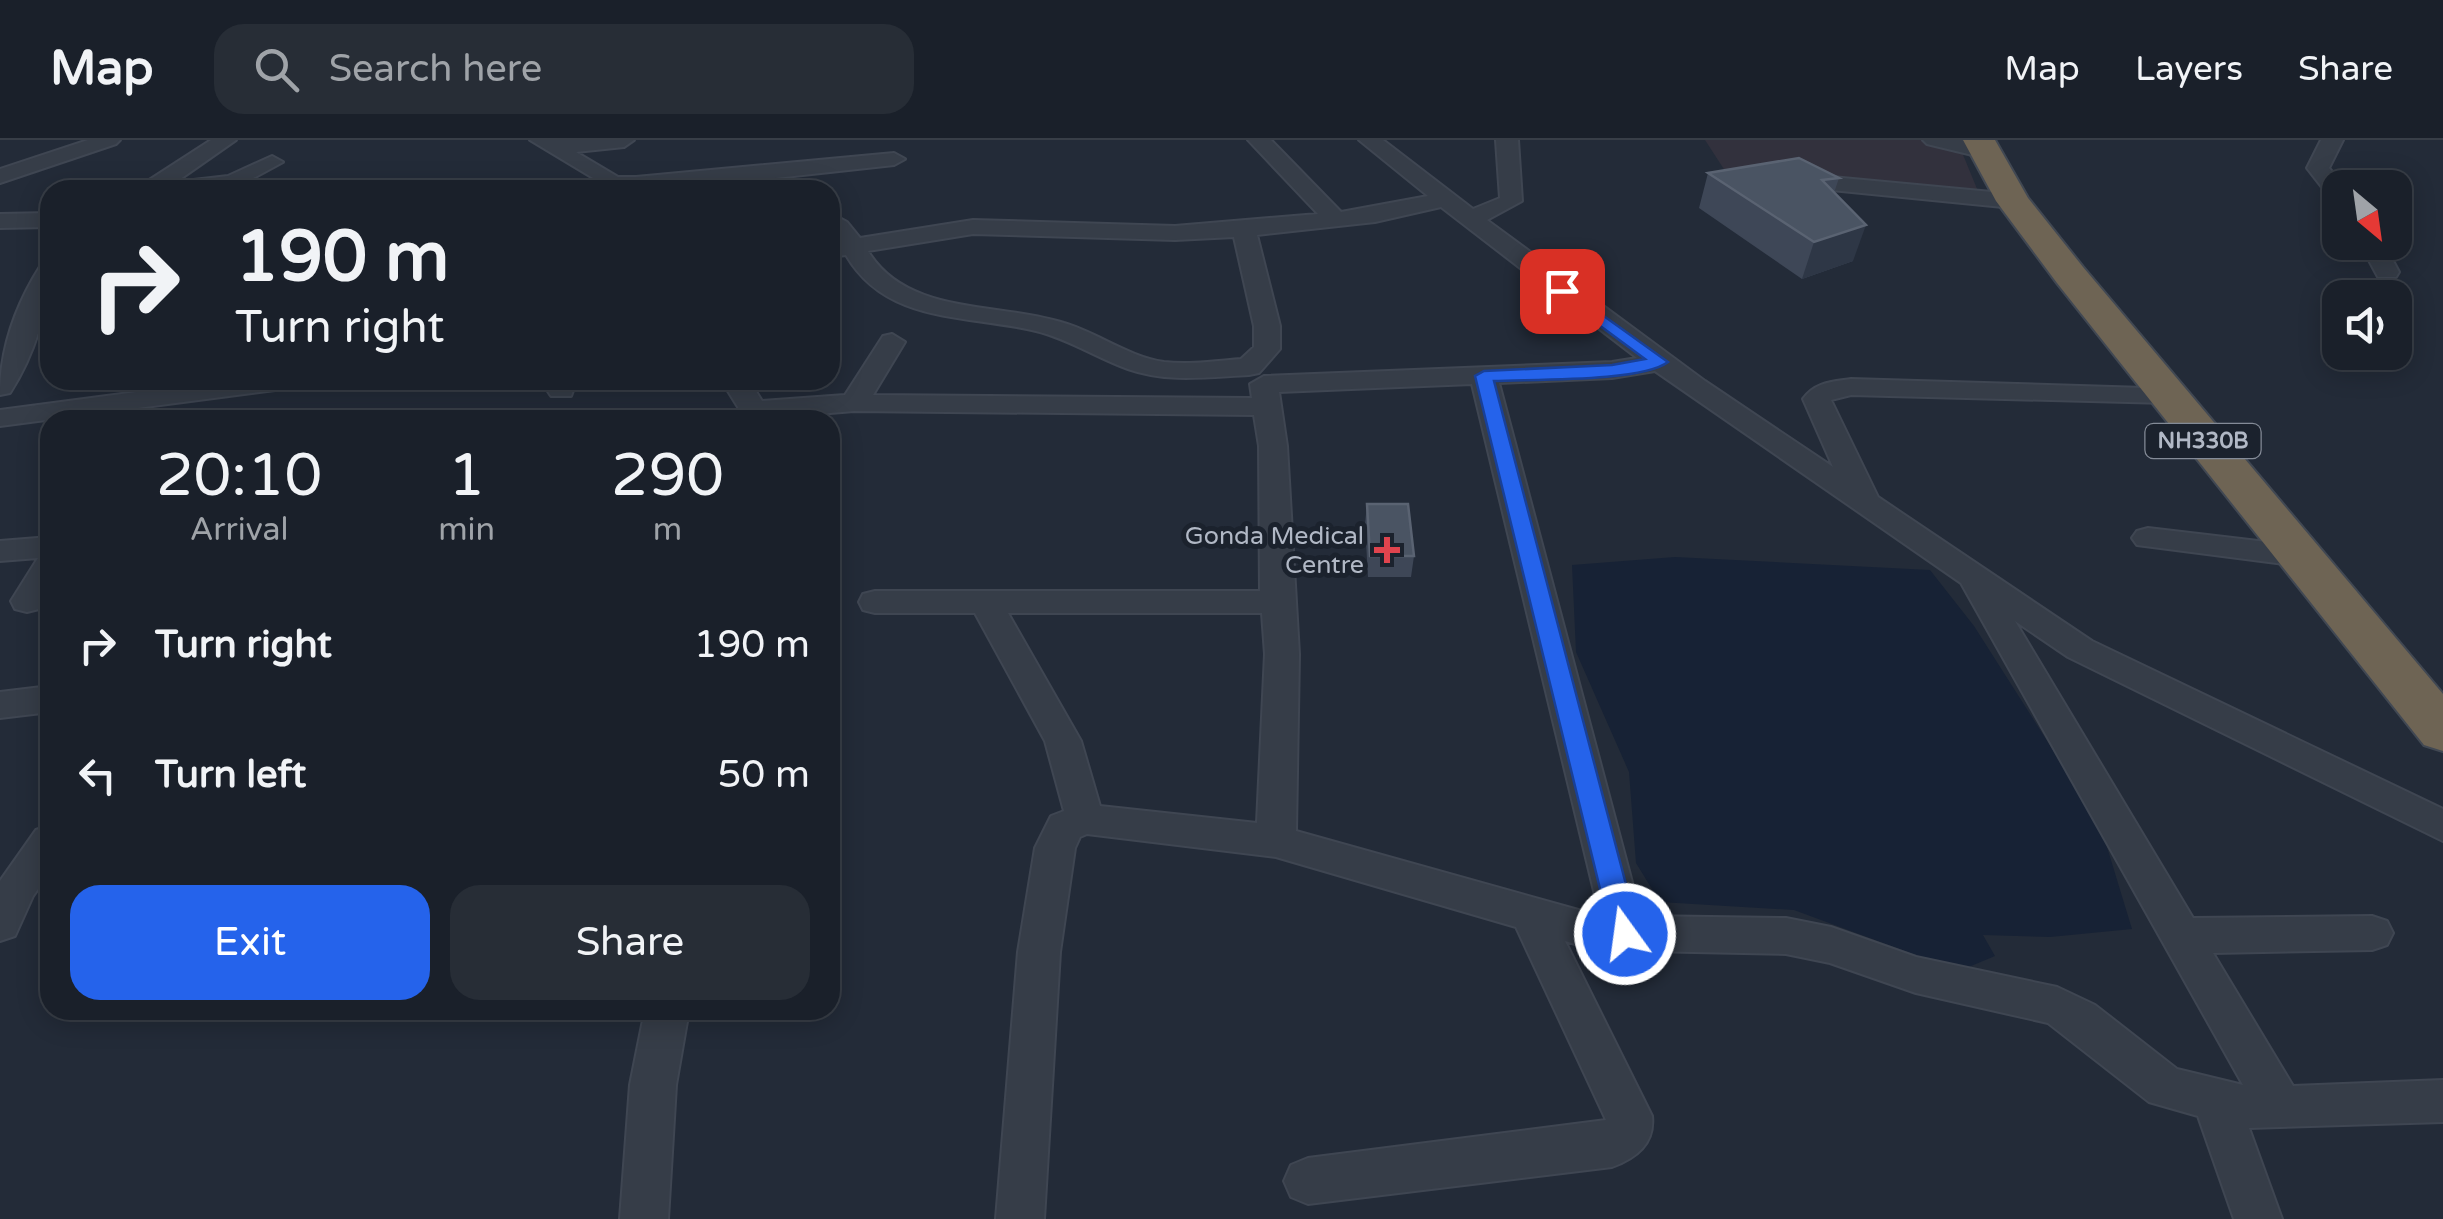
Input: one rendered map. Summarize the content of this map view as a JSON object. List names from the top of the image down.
{
  "streets": {
    "highway": ["NH330B"]
  },
  "places": {
    "health": ["Gonda Medical Centre"]
  },
  "north": "bottom right",
  "page": {
    "header": "Map",
    "search": "Search here",
    "nav": ["Map", "Layers", "Share"],
    "turn": ["190 m", "Turn right"],
    "eta": [
      "20:10",
      "Arrival",
      "1",
      "min",
      "290",
      "m"
    ],
    "list": [
      {
        "name": "Turn right",
        "value": "190 m"
      },
      {
        "name": "Turn left",
        "value": "50 m"
      }
    ],
    "buttons": ["Exit", "Share"]
  }
}
